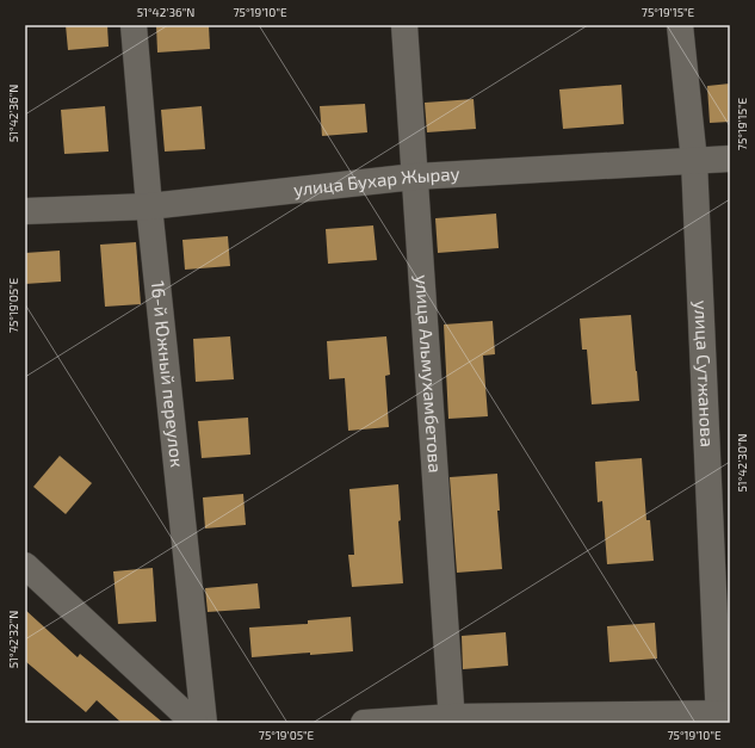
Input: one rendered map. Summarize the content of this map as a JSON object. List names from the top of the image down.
{
  "streets": {
    "street": [
      "улица Бухар Жырау",
      "улица Альмухамбетова",
      "улица Сутжанова",
      "16-й Южный переулок"
    ]
  },
  "crossings": [
    ["улица Бухар Жырау", "улица Альмухамбетова"],
    ["улица Бухар Жырау", "улица Сутжанова"],
    ["улица Бухар Жырау", "16-й Южный переулок"]
  ],
  "coordinates": [
    "51°42'36\"N",
    "75°19'10\"E",
    "75°19'15\"E",
    "75°19'05\"E",
    "51°42'30\"N",
    "51°42'32\"N"
  ]
}
